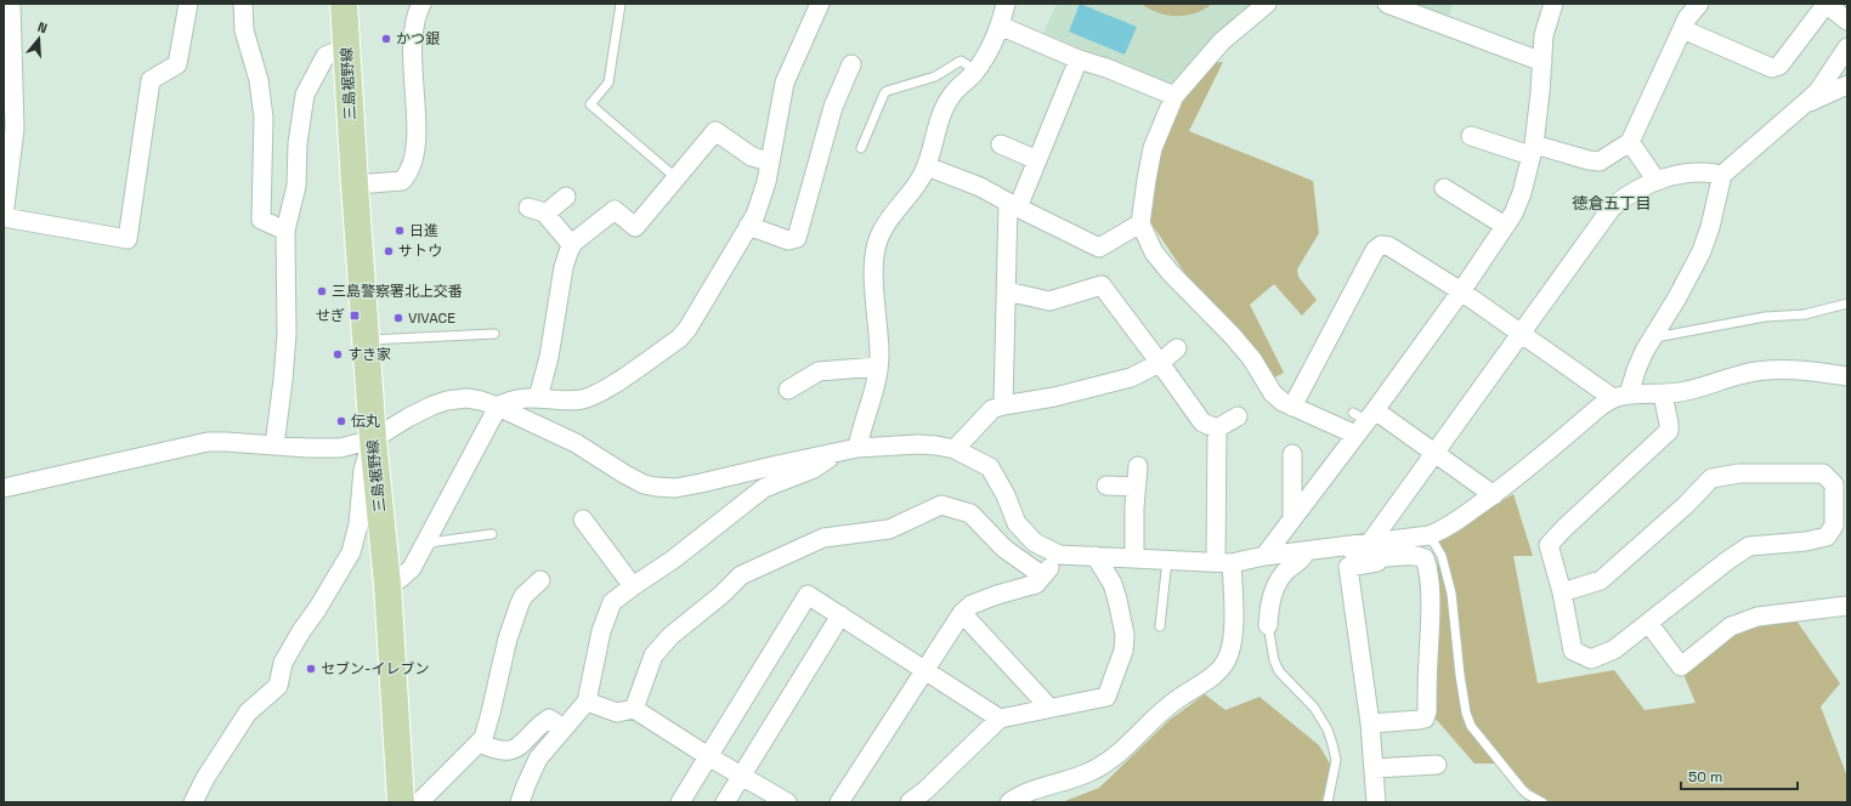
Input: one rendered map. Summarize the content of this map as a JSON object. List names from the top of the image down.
{
  "streets": {
    "main road": ["三島裾野線"]
  },
  "districts": ["徳倉五丁目"],
  "places": {
    "other": [
      "かつ銀",
      "日進",
      "サトウ",
      "三島警察署北上交番",
      "VIVACE",
      "すき家",
      "伝丸",
      "セブン-イレブン"
    ],
    "transit": ["せぎ"]
  },
  "scale_bar": "50 m",
  "north": "top"
}
